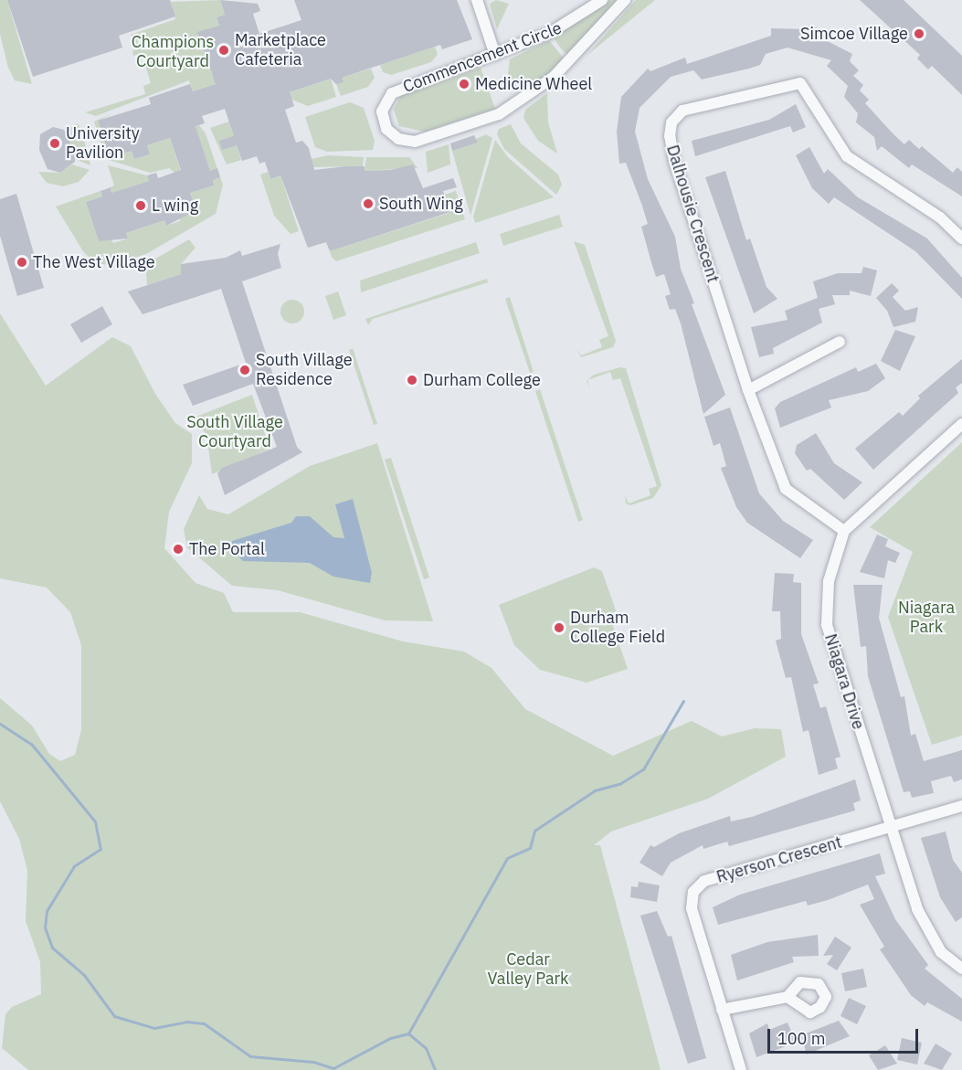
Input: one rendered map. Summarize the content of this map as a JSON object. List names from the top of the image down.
{
  "streets": {
    "street": [
      "Commencement Circle",
      "Dalhousie Crescent",
      "Niagara Drive",
      "Ryerson Crescent"
    ]
  },
  "crossings": [
    ["Dalhousie Crescent", "Niagara Drive"],
    ["Niagara Drive", "Ryerson Crescent"]
  ],
  "parks": [
    "Champions Courtyard",
    "South Village Courtyard",
    "Niagara Park",
    "Cedar Valley Park"
  ],
  "places": [
    "Simcoe Village",
    "Marketplace Cafeteria",
    "Medicine Wheel",
    "University Pavilion",
    "South Wing",
    "L wing",
    "The West Village",
    "South Village Residence",
    "Durham College",
    "The Portal",
    "Durham College Field"
  ],
  "scale_bar": "100 m"
}
